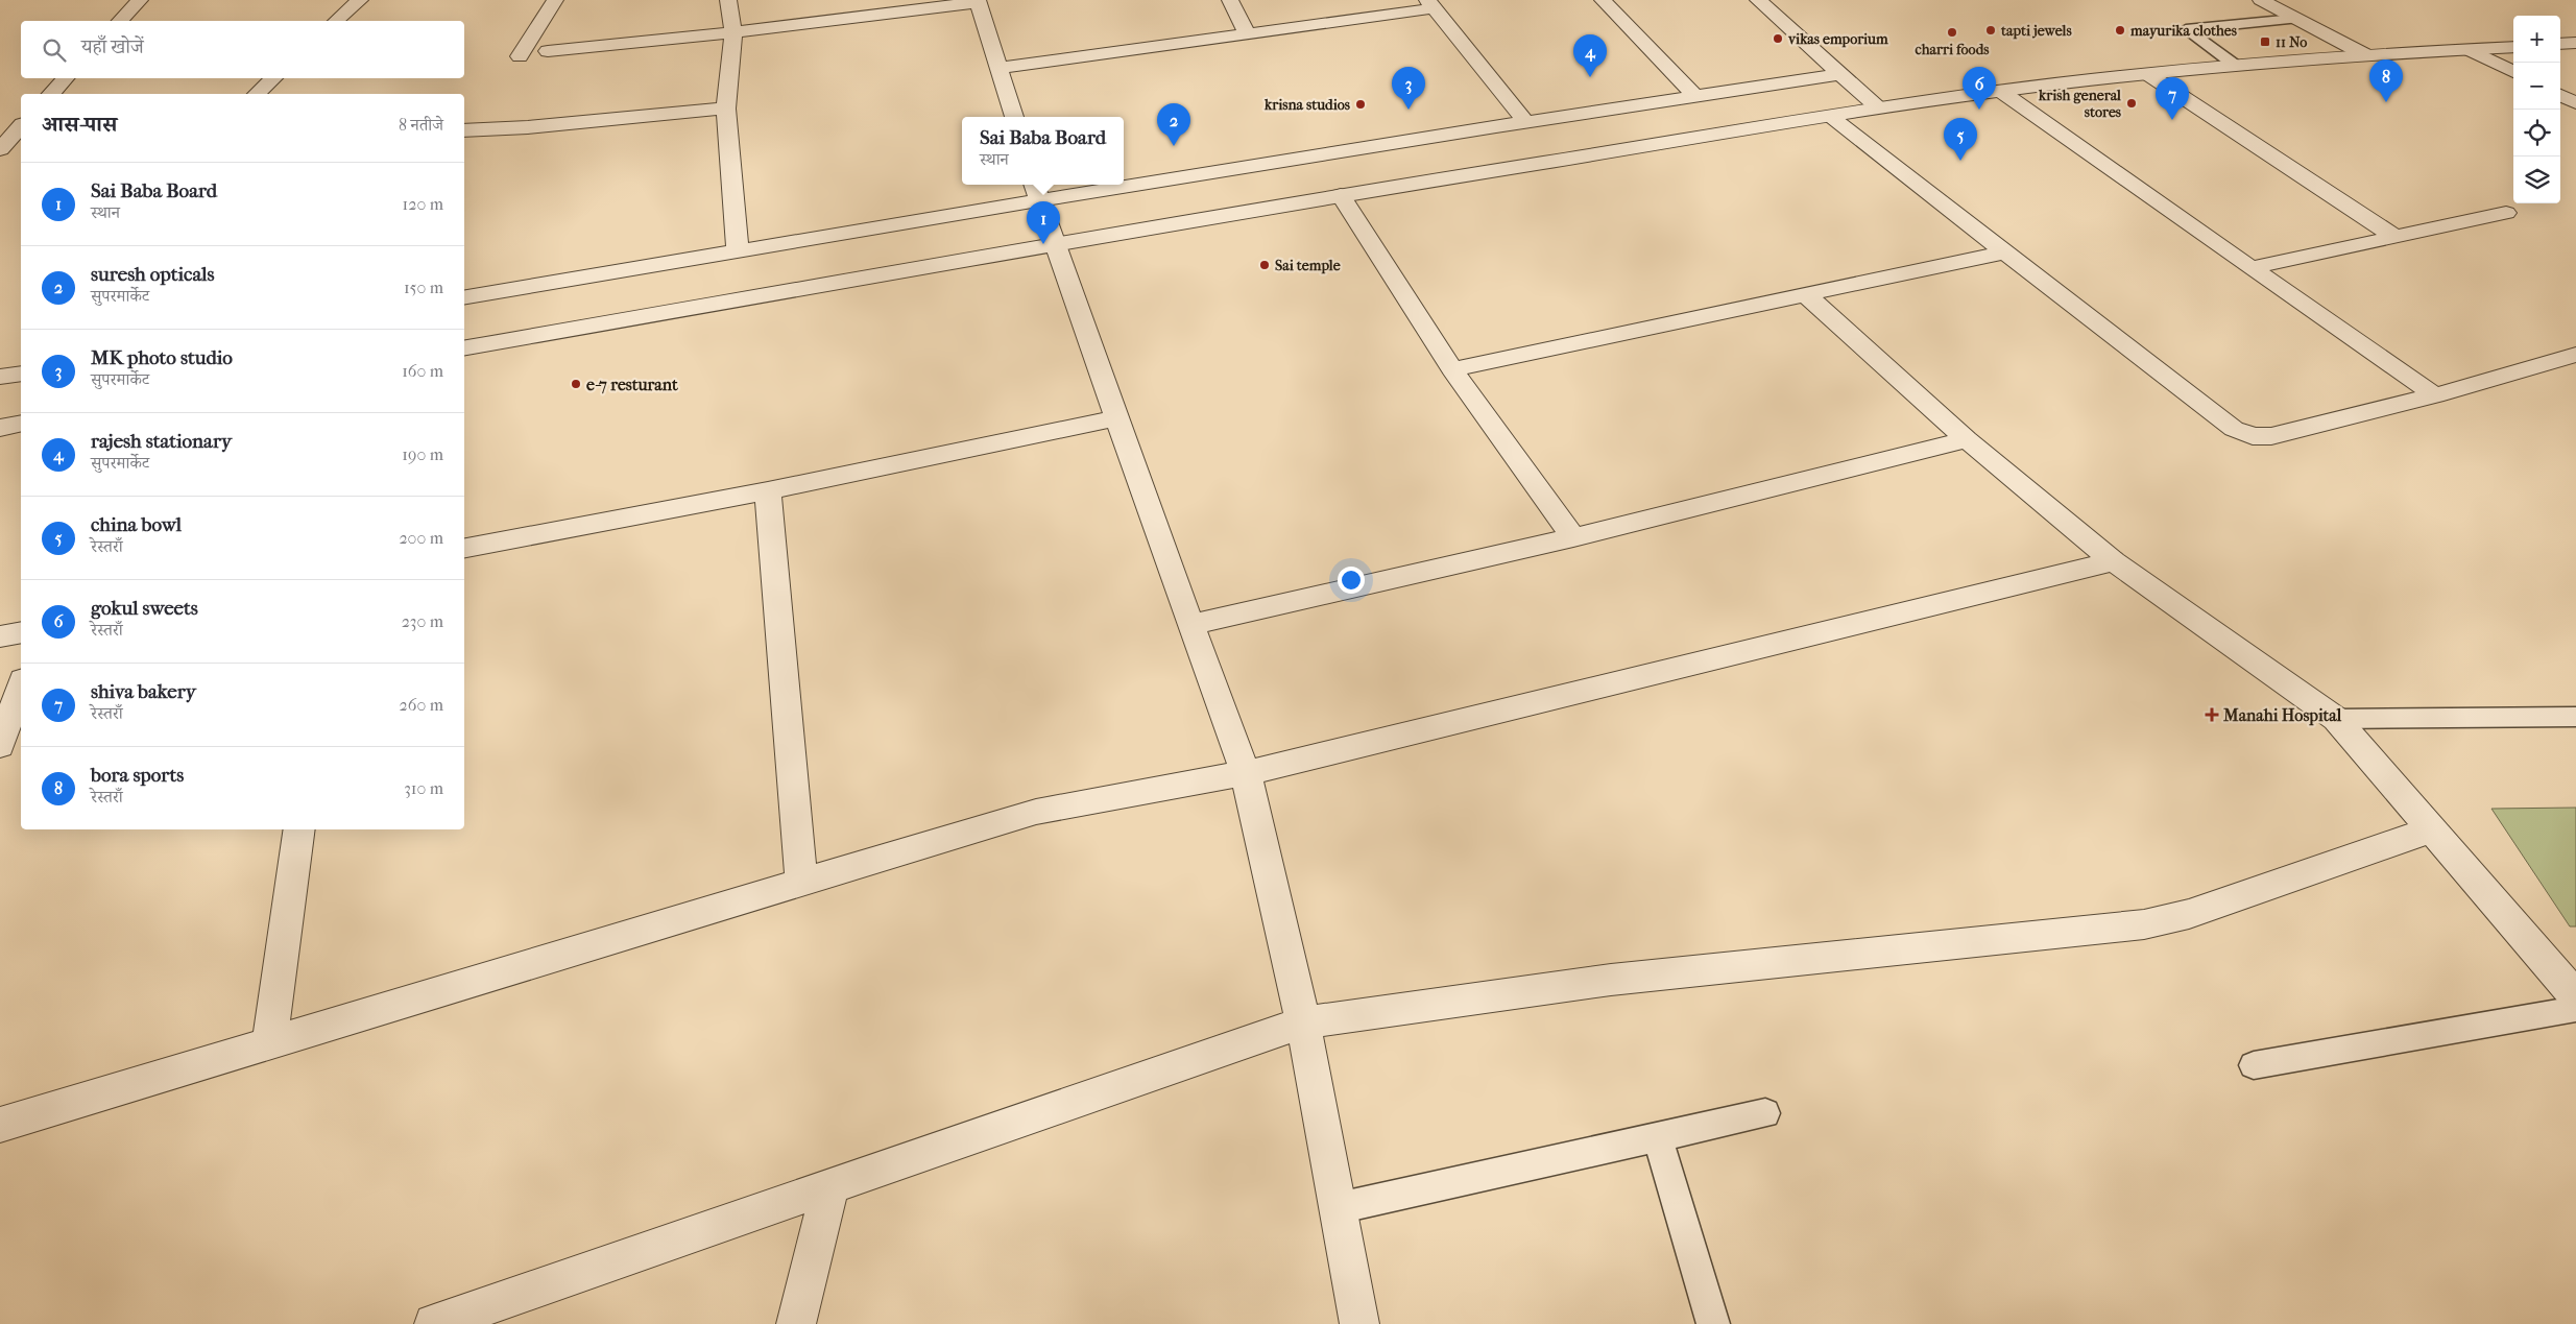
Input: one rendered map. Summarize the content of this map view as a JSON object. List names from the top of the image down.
{
  "places": {
    "other": [
      "tapti jewels",
      "mayurika clothes",
      "charri foods",
      "vikas emporium",
      "krish general stores",
      "krisna studios",
      "Sai temple",
      "e-7 resturant"
    ],
    "transit": ["11 No"],
    "health": ["Manahi Hospital"]
  },
  "page": {
    "map_buttons": ["+", "−"],
    "search": "यहाँ खोजें",
    "pins": [
      "4",
      "8",
      "3",
      "6",
      "7",
      "2",
      "5",
      "1"
    ],
    "heading": ["आस-पास", "8 नतीजे"],
    "popup": ["Sai Baba Board", "स्थान"],
    "list": [
      {
        "mark": "1",
        "name": "Sai Baba Board",
        "note": "स्थान",
        "value": "120 m"
      },
      {
        "mark": "2",
        "name": "suresh opticals",
        "note": "सुपरमार्केट",
        "value": "150 m"
      },
      {
        "mark": "3",
        "name": "MK photo studio",
        "note": "सुपरमार्केट",
        "value": "160 m"
      },
      {
        "mark": "4",
        "name": "rajesh stationary",
        "note": "सुपरमार्केट",
        "value": "190 m"
      },
      {
        "mark": "5",
        "name": "china bowl",
        "note": "रेस्तराँ",
        "value": "200 m"
      },
      {
        "mark": "6",
        "name": "gokul sweets",
        "note": "रेस्तराँ",
        "value": "230 m"
      },
      {
        "mark": "7",
        "name": "shiva bakery",
        "note": "रेस्तराँ",
        "value": "260 m"
      },
      {
        "mark": "8",
        "name": "bora sports",
        "note": "रेस्तराँ",
        "value": "310 m"
      }
    ]
  }
}
